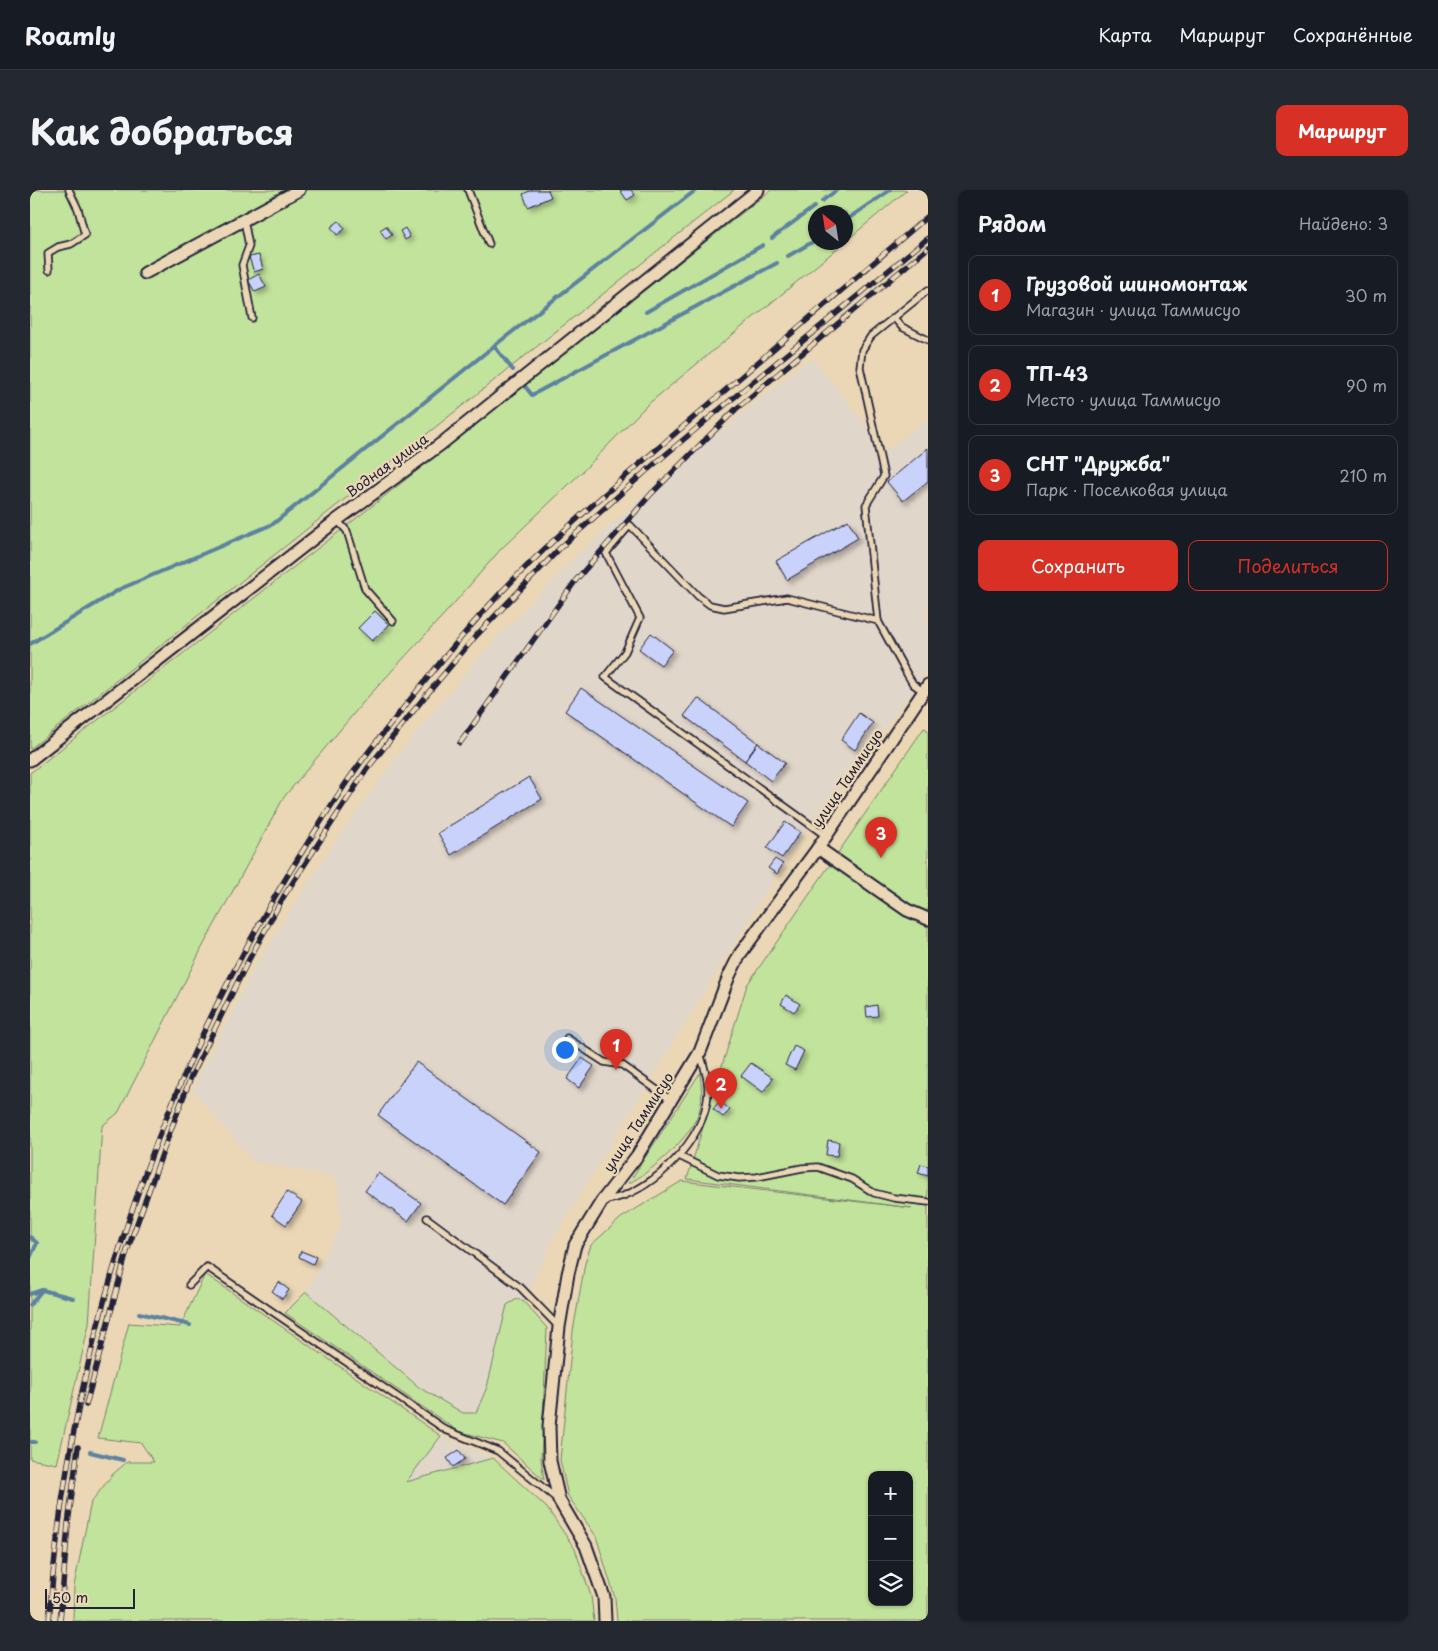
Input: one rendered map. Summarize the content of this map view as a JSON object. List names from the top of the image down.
{
  "streets": {
    "street": ["Водная улица", "улица Таммисуо"]
  },
  "scale_bar": "50 m",
  "north": "top left",
  "page": {
    "header": "Roamly",
    "nav": ["Карта", "Маршрут", "Сохранённые"],
    "title": "Как добраться",
    "buttons": [
      "Маршрут",
      ["Сохранить", "Поделиться"]
    ],
    "heading": ["Рядом", "Найдено: 3"],
    "list": [
      {
        "mark": "1",
        "name": "Грузовой шиномонтаж",
        "note": "Магазин · улица Таммисуо",
        "value": "30 m"
      },
      {
        "mark": "2",
        "name": "ТП-43",
        "note": "Место · улица Таммисуо",
        "value": "90 m"
      },
      {
        "mark": "3",
        "name": "СНТ \"Дружба\"",
        "note": "Парк · Поселковая улица",
        "value": "210 m"
      }
    ],
    "pins": ["3", "1", "2"],
    "map_buttons": ["+", "−"],
    "scale": "50 m"
  }
}
